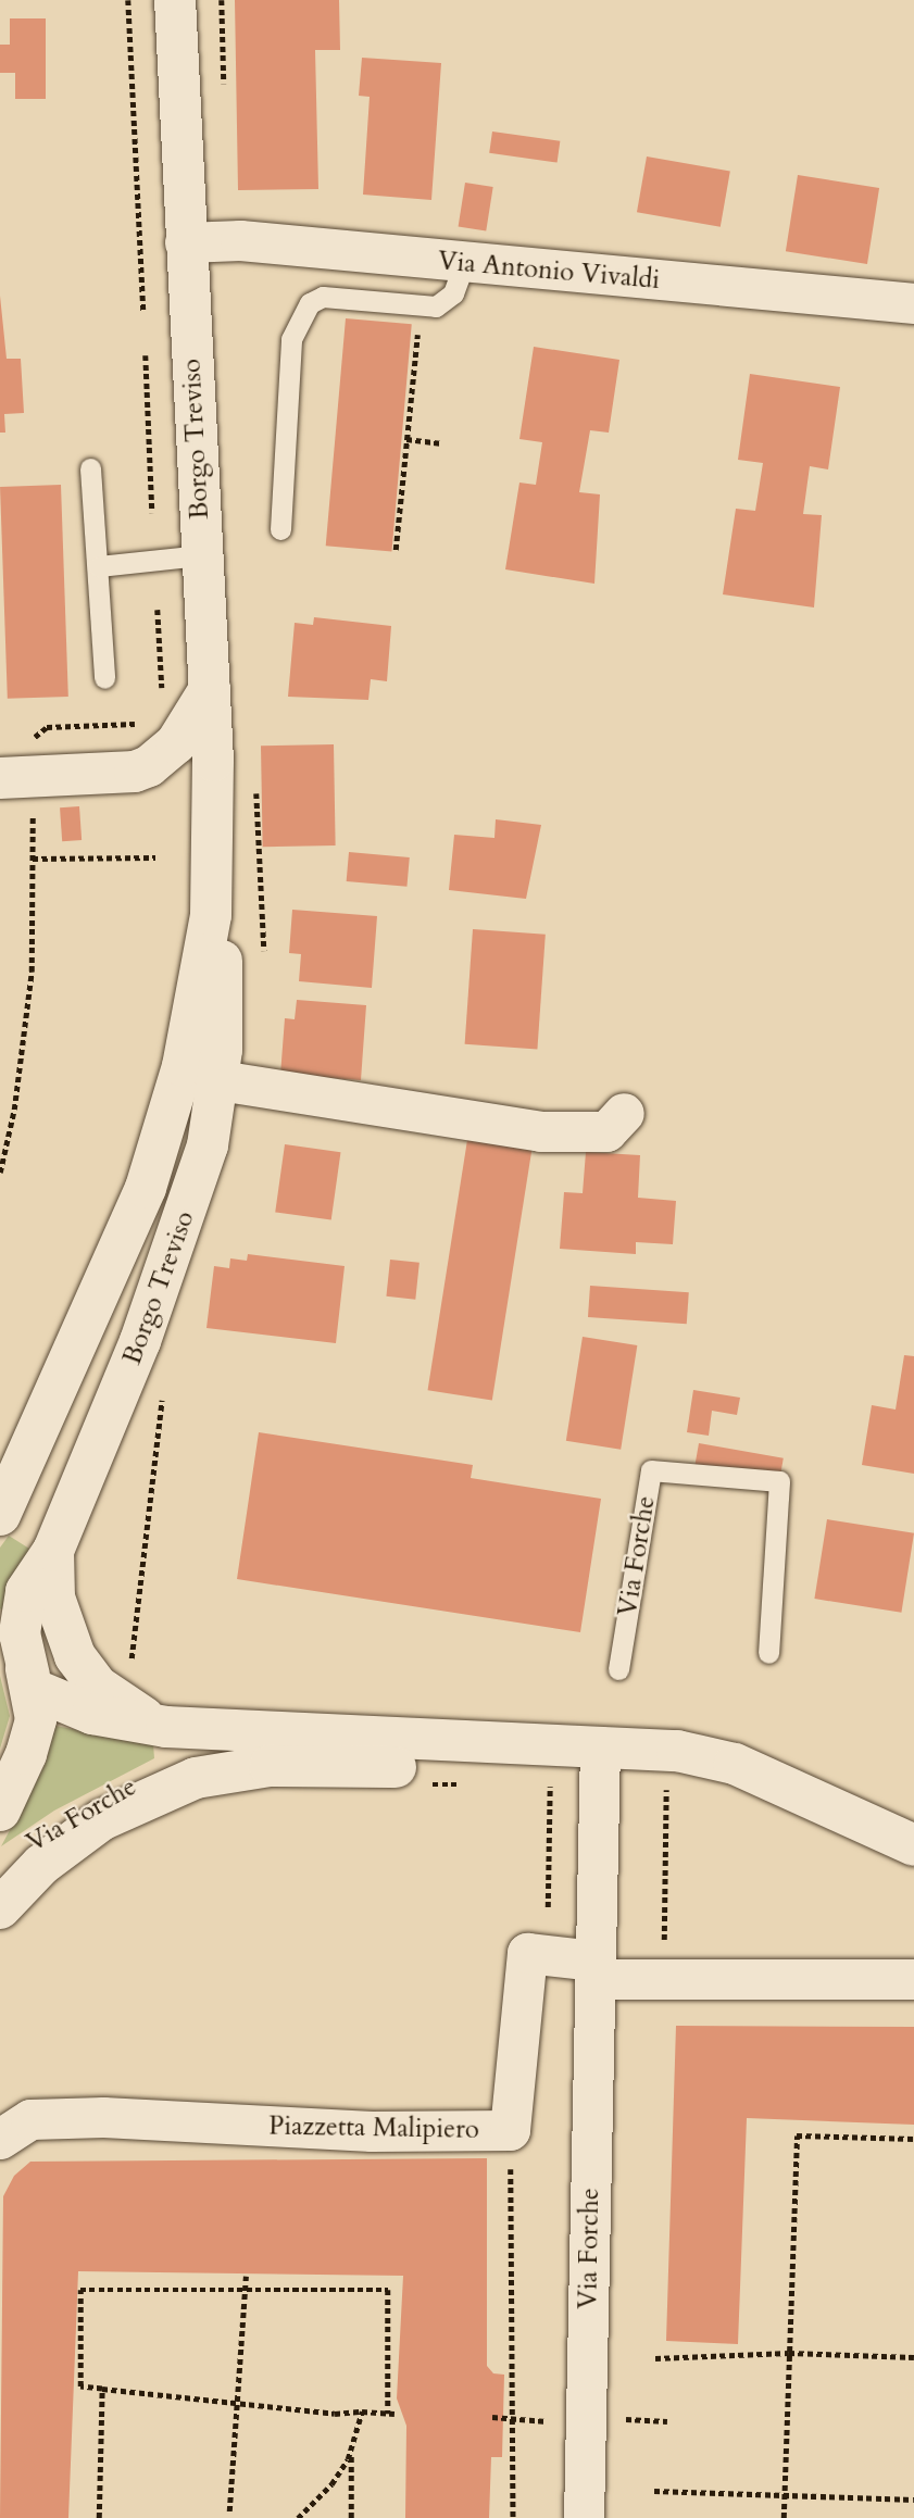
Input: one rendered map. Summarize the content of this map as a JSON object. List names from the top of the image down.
{
  "streets": {
    "street": [
      "Via Antonio Vivaldi",
      "Borgo Treviso",
      "Via Forche",
      "Piazzetta Malipiero"
    ]
  },
  "crossings": [
    ["Via Antonio Vivaldi", "Borgo Treviso"],
    ["Borgo Treviso", "Via Forche"],
    ["Via Forche", "Piazzetta Malipiero"]
  ]
}
